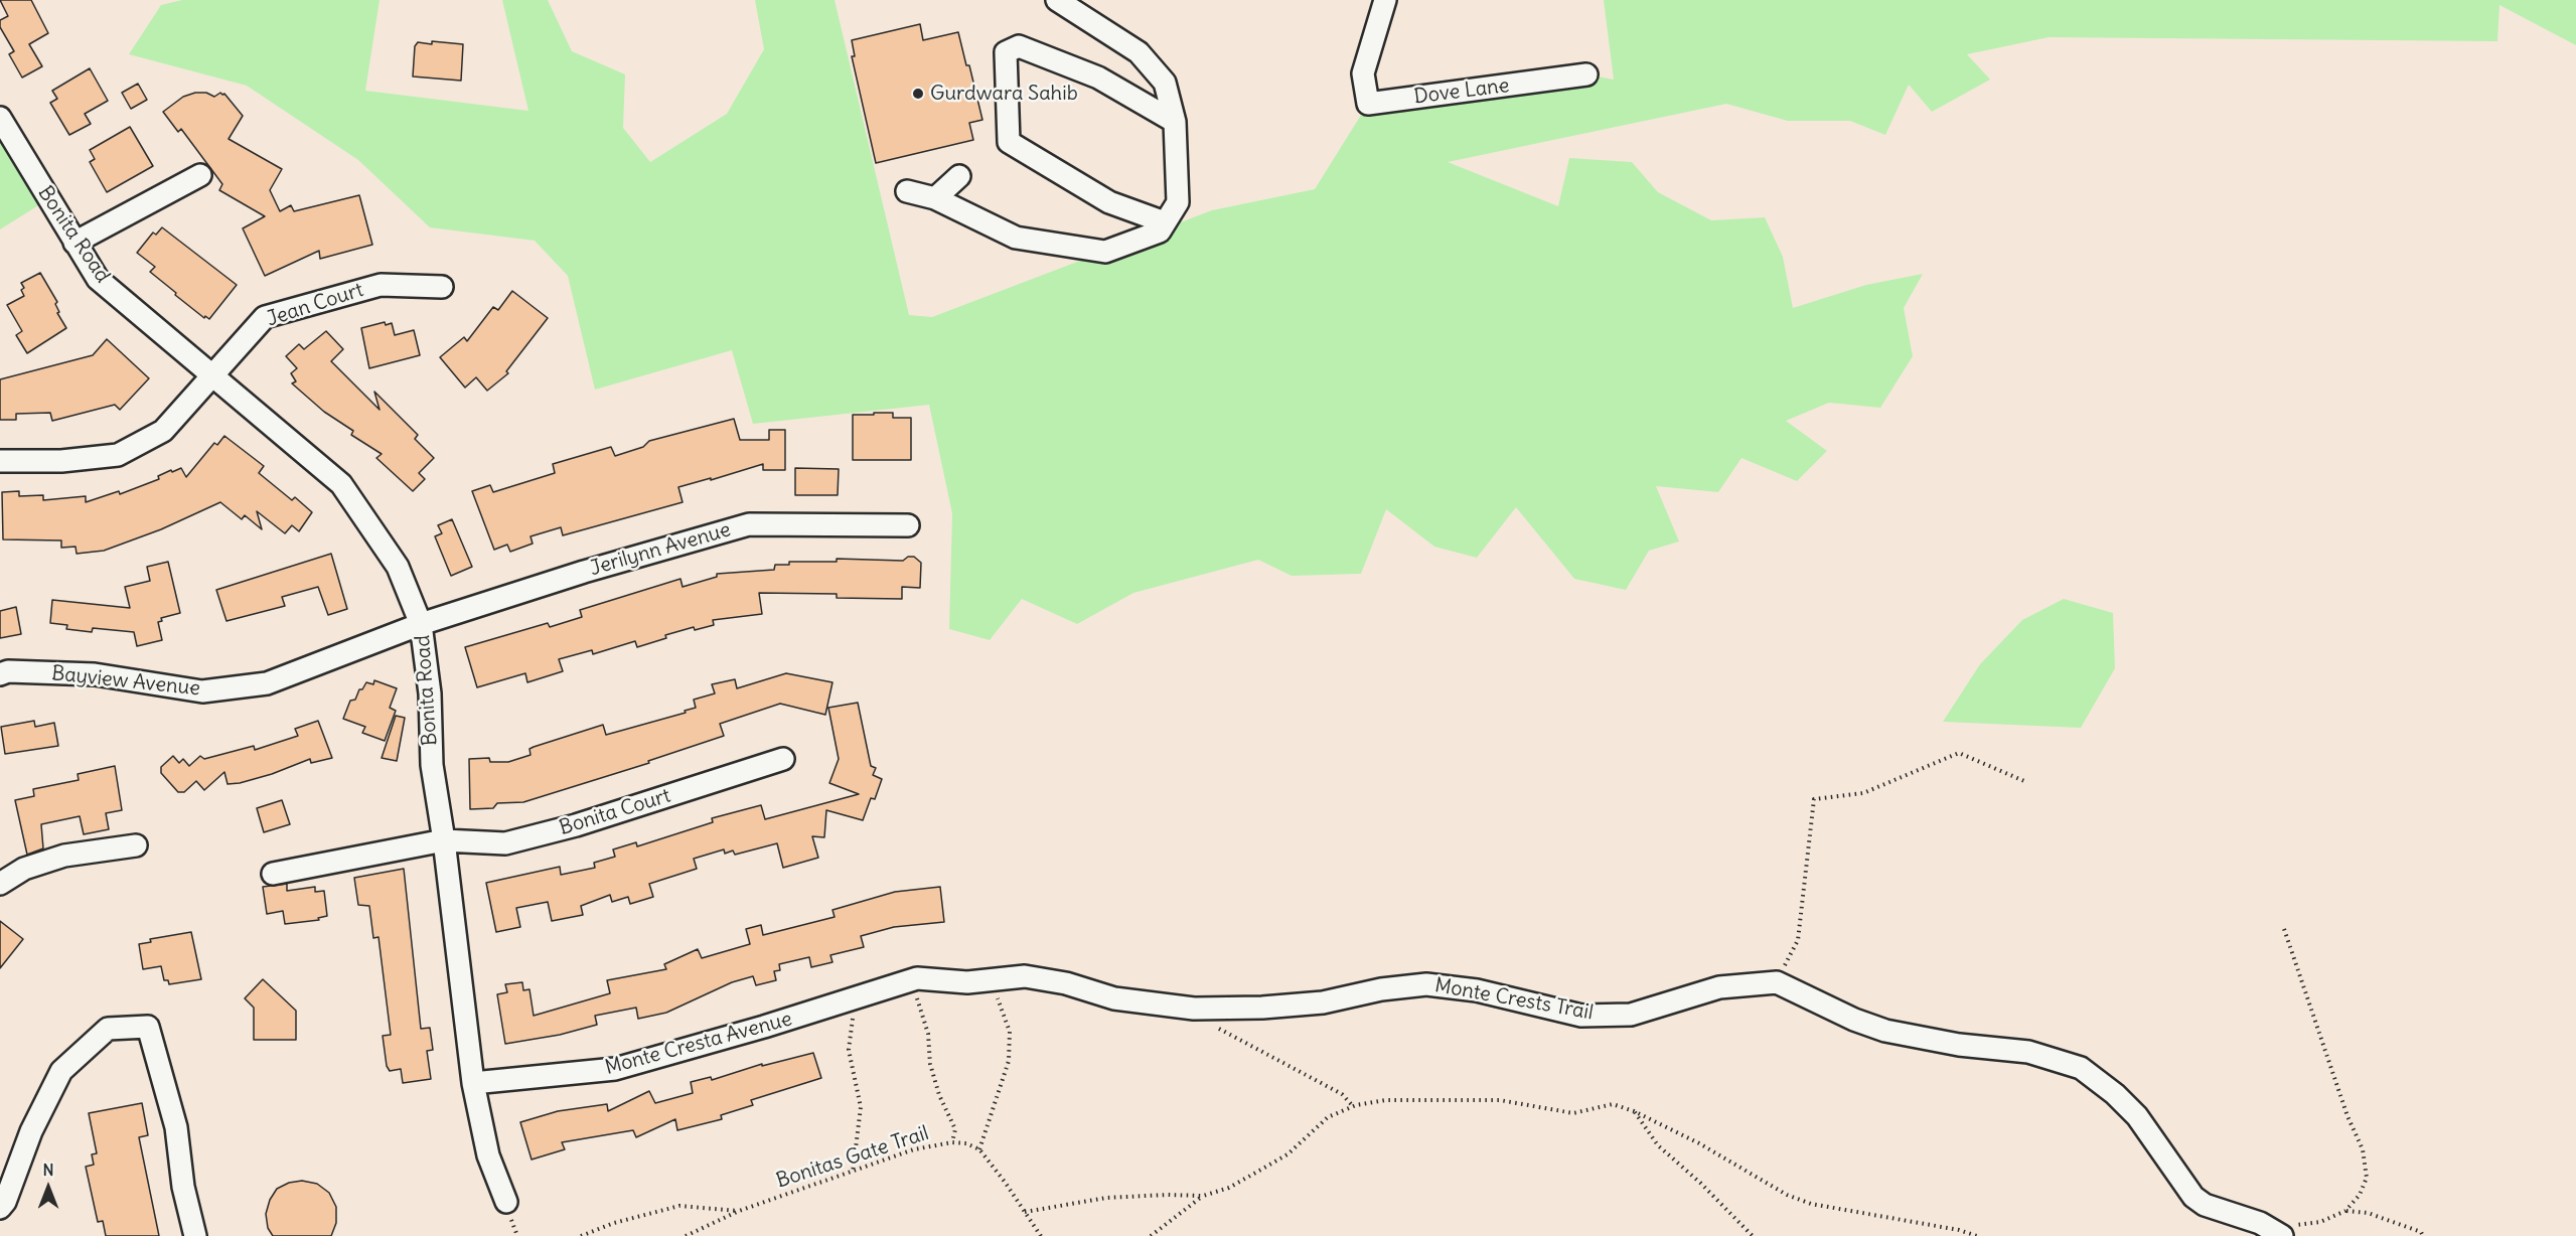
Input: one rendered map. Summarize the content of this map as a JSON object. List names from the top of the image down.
{
  "streets": {
    "street": [
      "Dove Lane",
      "Bonita Road",
      "Jean Court",
      "Jerilynn Avenue",
      "Bayview Avenue",
      "Bonita Court",
      "Monte Crests Trail",
      "Monte Cresta Avenue"
    ],
    "path": ["Bonitas Gate Trail"]
  },
  "crossings": [
    ["Bonita Road", "Jean Court"],
    ["Bonita Road", "Jerilynn Avenue"],
    ["Bonita Road", "Bayview Avenue"],
    ["Bonita Road", "Bonita Court"],
    ["Bonita Road", "Monte Cresta Avenue"],
    ["Jerilynn Avenue", "Bayview Avenue"],
    ["Monte Crests Trail", "Monte Cresta Avenue"]
  ],
  "places": ["Gurdwara Sahib"],
  "north": "top"
}
